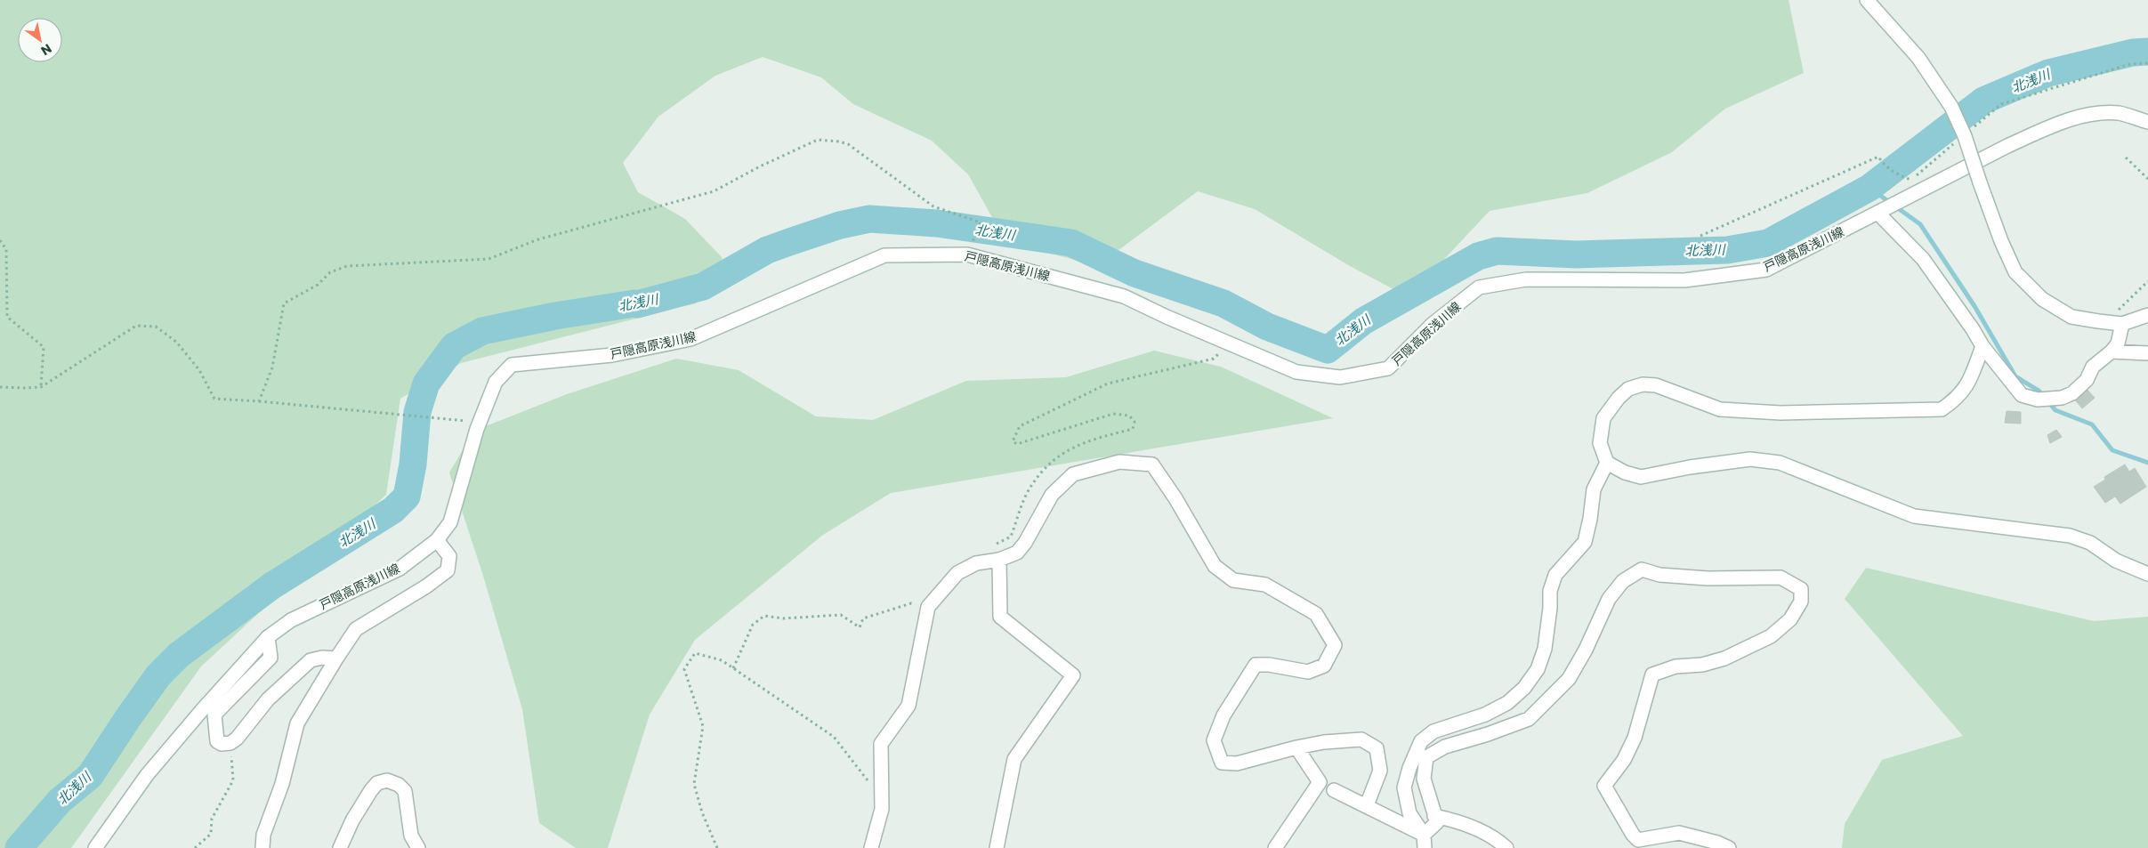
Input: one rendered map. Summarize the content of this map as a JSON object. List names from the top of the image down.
{
  "streets": {
    "street": ["戸隠高原浅川線"]
  },
  "water": ["北浅川"],
  "north": "bottom right"
}
